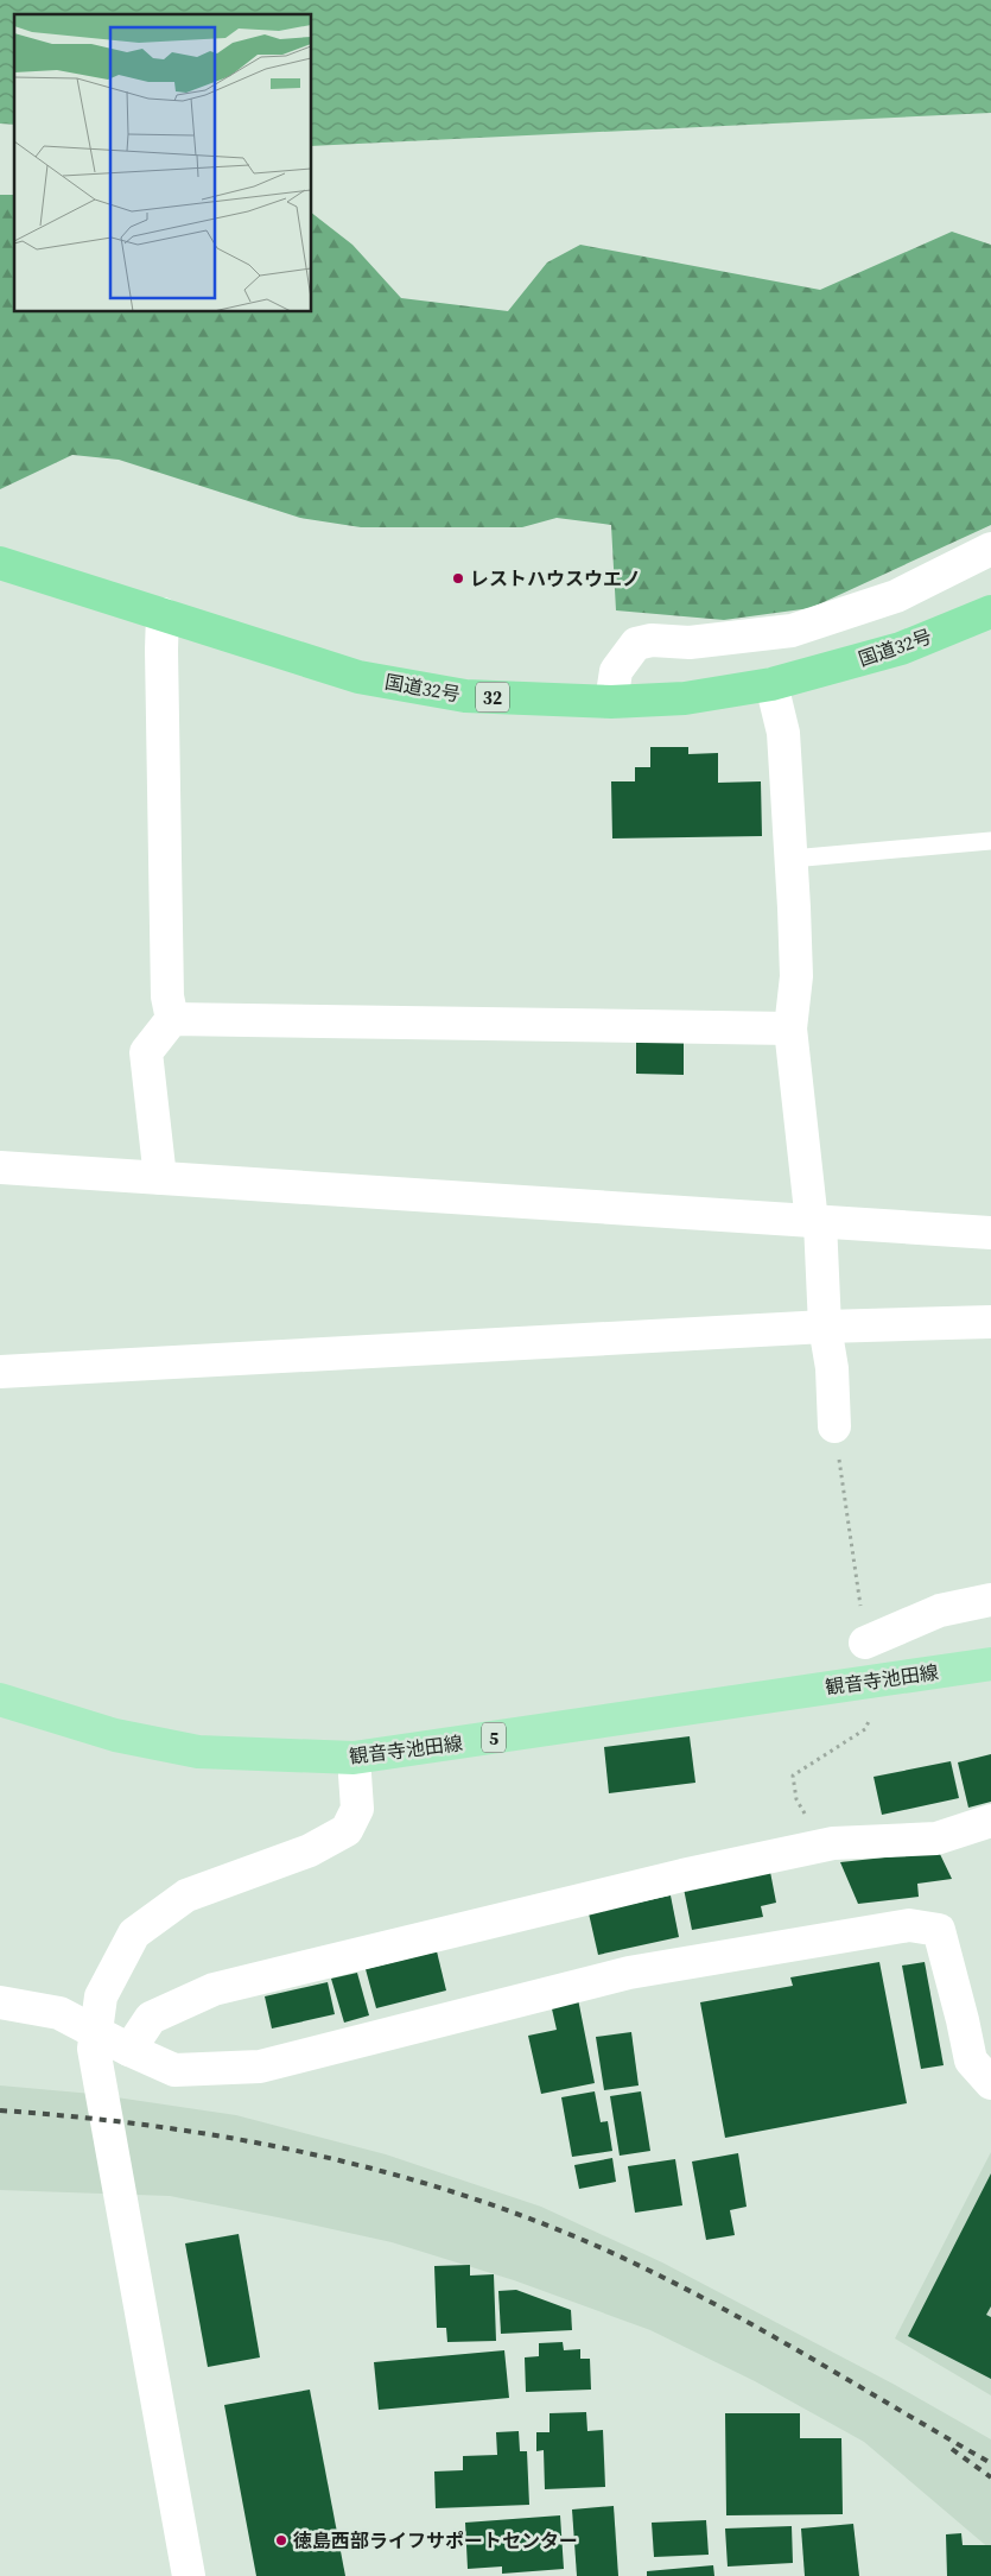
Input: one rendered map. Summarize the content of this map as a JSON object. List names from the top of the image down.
{
  "streets": {
    "highway": ["国道32号", "32"],
    "main road": ["観音寺池田線", "5"]
  },
  "places": ["レストハウスウエノ", "徳島西部ライフサポートセンター"]
}
